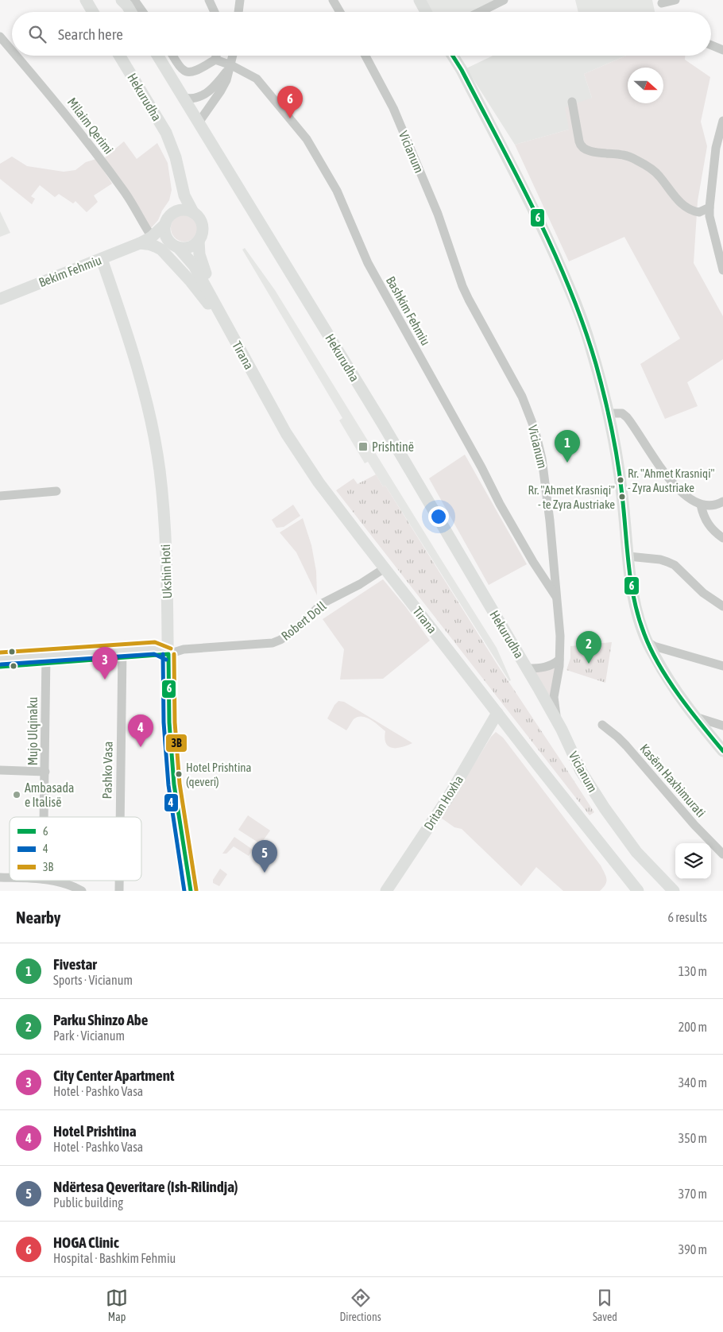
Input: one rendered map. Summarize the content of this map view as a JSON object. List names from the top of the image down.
{
  "streets": {
    "main road": [
      "Hekurudha",
      "Vicianum",
      "Bekim Fehmiu",
      "Tirana",
      "Ukshin Hoti",
      "Robert Doll",
      "Dritan Hoxha"
    ],
    "street": [
      "Milaim Qerimi",
      "Bashkim Fehmiu",
      "Mujo Ulqinaku",
      "Pashko Vasa",
      "Kasëm Haxhimurati"
    ]
  },
  "crossings": [
    ["Hekurudha", "Vicianum"],
    ["Hekurudha", "Bekim Fehmiu"],
    ["Hekurudha", "Tirana"],
    ["Milaim Qerimi", "Bekim Fehmiu"],
    ["Vicianum", "Bashkim Fehmiu"],
    ["Bekim Fehmiu", "Tirana"],
    ["Bekim Fehmiu", "Ukshin Hoti"],
    ["Tirana", "Robert Doll"],
    ["Tirana", "Dritan Hoxha"],
    ["Ukshin Hoti", "Robert Doll"],
    ["Robert Doll", "Mujo Ulqinaku"],
    ["Robert Doll", "Pashko Vasa"]
  ],
  "places": {
    "transit": ["Prishtinë"],
    "other": [
      "Rr. \"Ahmet Krasniqi\" - Zyra Austriake",
      "Rr. \"Ahmet Krasniqi\" - te Zyra Austriake",
      "Hotel Prishtina (qeveri)",
      "Ambasada e Italisë"
    ]
  },
  "lines": ["transit line 6", "transit line 3B", "transit line 4"],
  "legend": ["6", "4", "3B"],
  "north": "right",
  "page": {
    "search": "Search here",
    "pins": [
      "6",
      "1",
      "2",
      "3",
      "4",
      "5"
    ],
    "heading": ["Nearby", "6 results"],
    "list": [
      {
        "mark": "1",
        "name": "Fivestar",
        "note": "Sports · Vicianum",
        "value": "130 m"
      },
      {
        "mark": "2",
        "name": "Parku Shinzo Abe",
        "note": "Park · Vicianum",
        "value": "200 m"
      },
      {
        "mark": "3",
        "name": "City Center Apartment",
        "note": "Hotel · Pashko Vasa",
        "value": "340 m"
      },
      {
        "mark": "4",
        "name": "Hotel Prishtina",
        "note": "Hotel · Pashko Vasa",
        "value": "350 m"
      },
      {
        "mark": "5",
        "name": "Ndërtesa Qeveritare (Ish-Rilindja)",
        "note": "Public building",
        "value": "370 m"
      },
      {
        "mark": "6",
        "name": "HOGA Clinic",
        "note": "Hospital · Bashkim Fehmiu",
        "value": "390 m"
      }
    ],
    "nav": ["Map", "Directions", "Saved"]
  }
}
